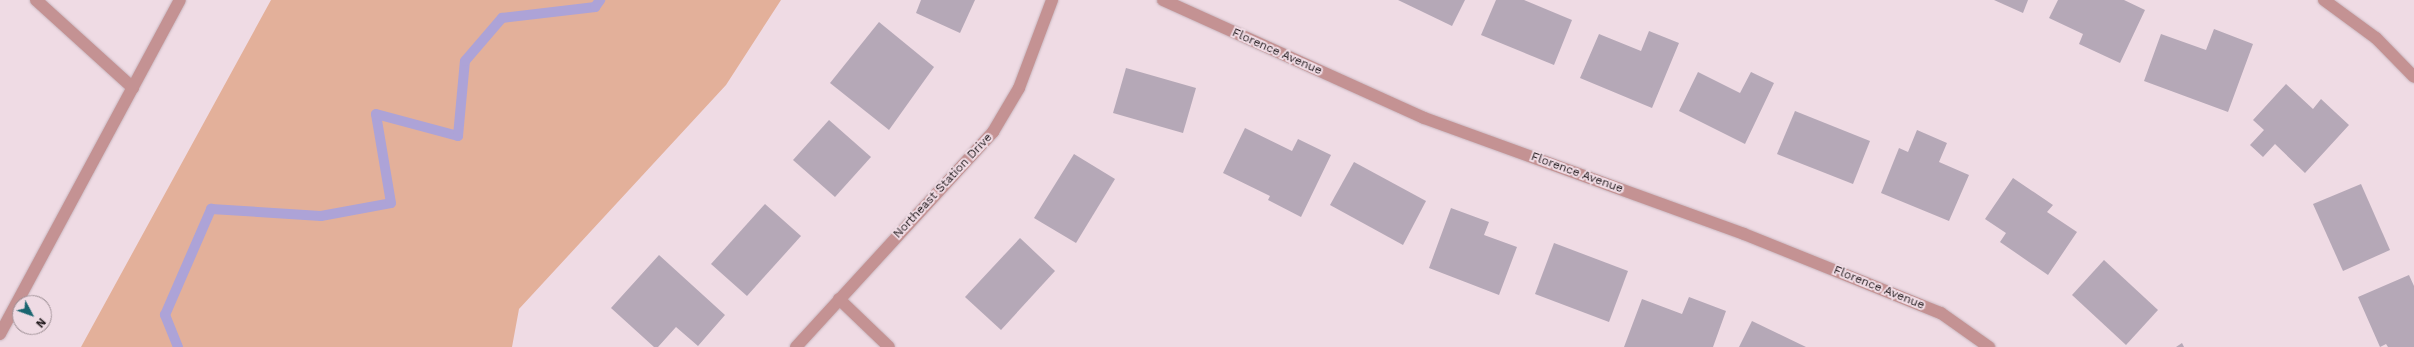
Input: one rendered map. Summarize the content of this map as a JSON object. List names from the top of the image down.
{
  "streets": {
    "street": ["Florence Avenue", "Northeast Station Drive"]
  },
  "north": "bottom right"
}
